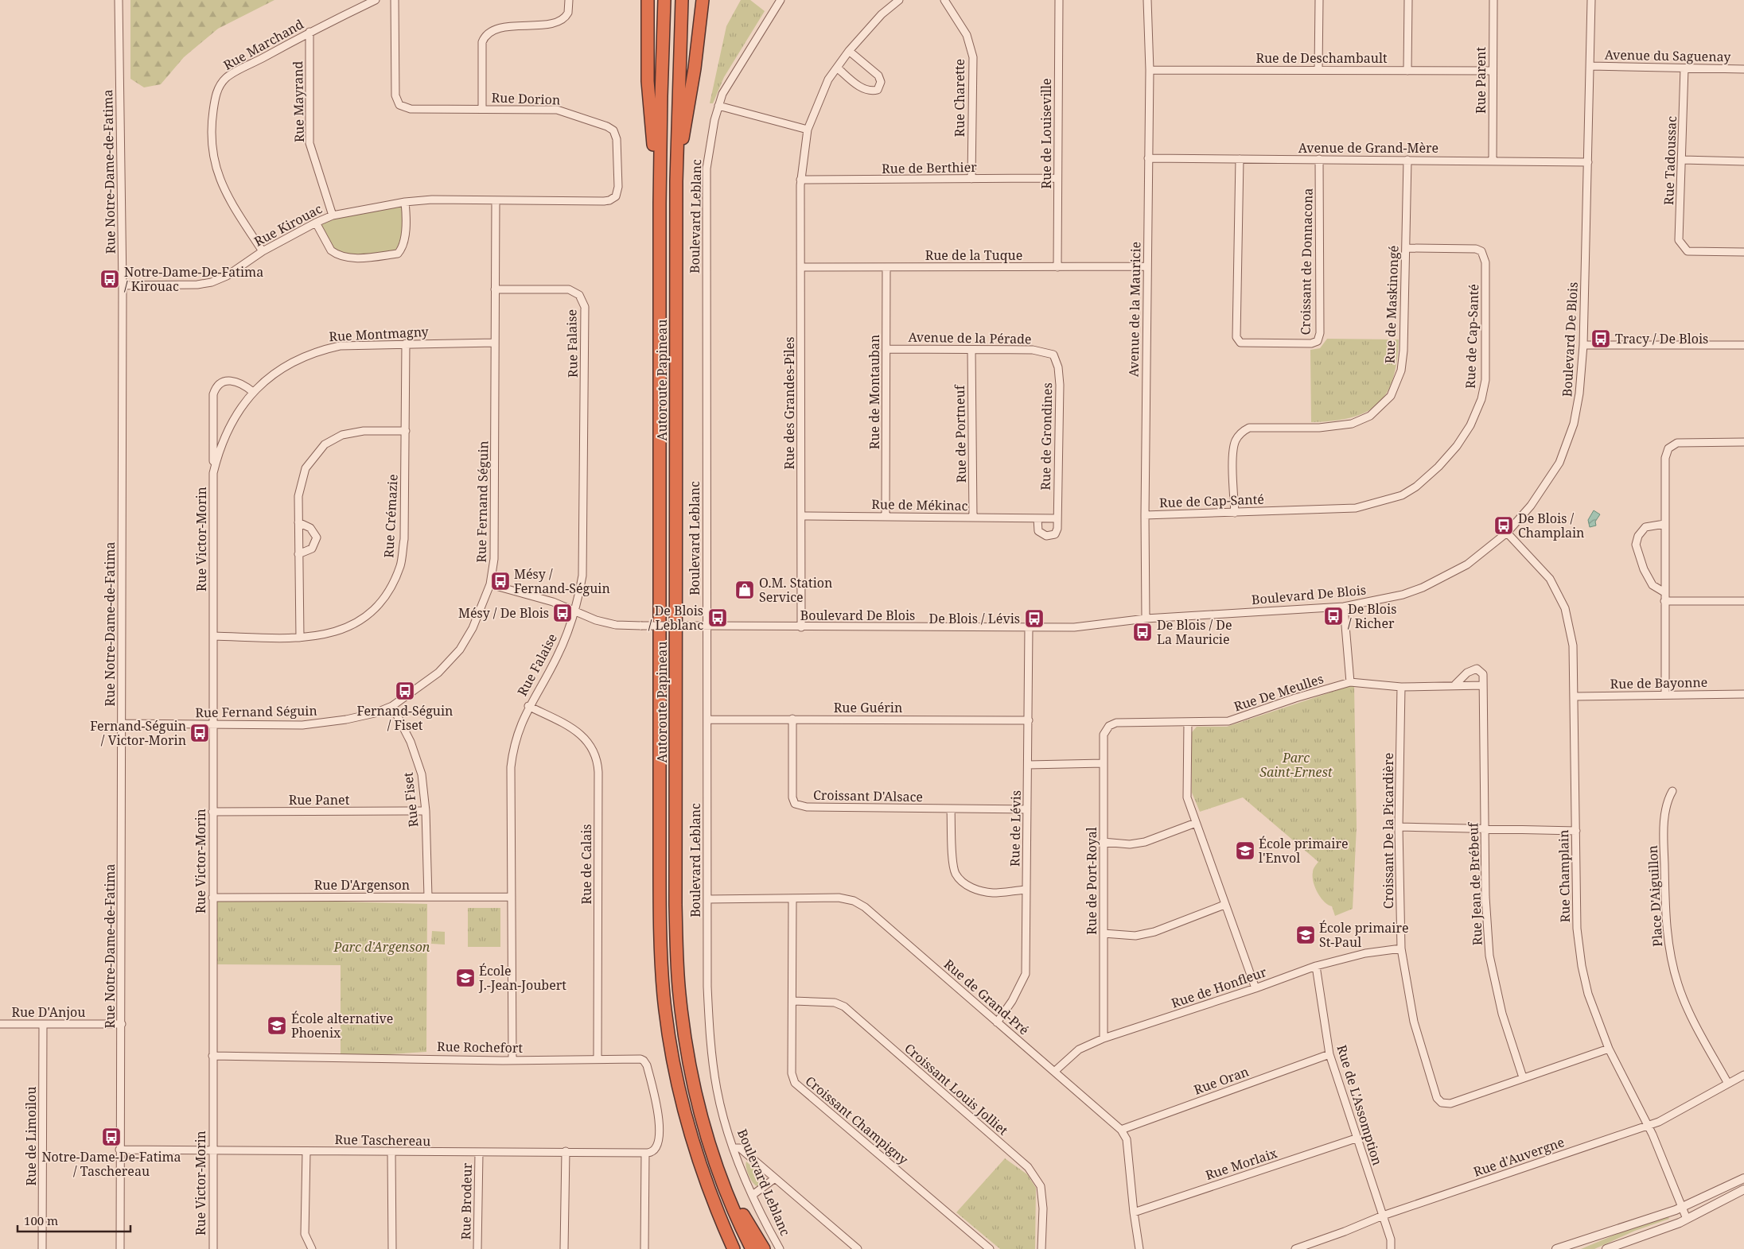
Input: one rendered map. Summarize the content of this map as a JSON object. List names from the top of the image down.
{
  "streets": {
    "highway": ["Autoroute Papineau"],
    "street": [
      "Rue Marchand",
      "Avenue du Saguenay",
      "Rue de Deschambault",
      "Rue Parent",
      "Rue Charette",
      "Rue Dorion",
      "Rue Mayrand",
      "Rue de Louiseville",
      "Avenue de Grand-Mère",
      "Rue Tadoussac",
      "Rue de Berthier",
      "Rue Notre-Dame-de-Fatima",
      "Boulevard Leblanc",
      "Rue Kirouac",
      "Rue de la Tuque",
      "Croissant de Donnacona",
      "Rue de Maskinongé",
      "Avenue de la Mauricie",
      "Rue Montmagny",
      "Rue de Cap-Santé",
      "Avenue de la Pérade",
      "Boulevard De Blois",
      "Rue Falaise",
      "Rue de Montauban",
      "Rue des Grandes-Piles",
      "Rue de Portneuf",
      "Rue de Grondines",
      "Rue Fernand Séguin",
      "Rue de Mékinac",
      "Rue Crémazie",
      "Rue Victor-Morin",
      "Rue de Bayonne",
      "Rue De Meulles",
      "Rue Guérin",
      "Croissant D'Alsace",
      "Rue Panet",
      "Rue Fiset",
      "Rue de Lévis",
      "Croissant De la Picardière",
      "Rue de Calais",
      "Rue Champlain",
      "Rue de Port-Royal",
      "Rue Jean de Brébeuf",
      "Rue D'Argenson",
      "Place D'Aiguillon",
      "Rue de Honfleur",
      "Rue de Grand-Pré",
      "Rue D'Anjou",
      "Rue Rochefort",
      "Rue Oran",
      "Croissant Louis Jolliet",
      "Rue de L'Assomption",
      "Croissant Champigny",
      "Rue de Limoilou",
      "Rue Taschereau",
      "Rue d'Auvergne",
      "Rue Morlaix",
      "Rue Brodeur"
    ]
  },
  "crossings": [
    ["Rue Marchand", "Rue Mayrand"],
    ["Rue Marchand", "Rue Kirouac"],
    ["Avenue du Saguenay", "Rue Tadoussac"],
    ["Avenue du Saguenay", "Boulevard De Blois"],
    ["Rue de Deschambault", "Rue Parent"],
    ["Rue de Deschambault", "Avenue de la Mauricie"],
    ["Rue Parent", "Avenue de Grand-Mère"],
    ["Rue Charette", "Rue de Berthier"],
    ["Rue Dorion", "Rue Kirouac"],
    ["Rue Dorion", "Rue Fernand Séguin"],
    ["Rue Mayrand", "Rue Kirouac"],
    ["Rue de Louiseville", "Rue de Berthier"],
    ["Rue de Louiseville", "Rue de la Tuque"],
    ["Avenue de Grand-Mère", "Croissant de Donnacona"],
    ["Avenue de Grand-Mère", "Rue de Maskinongé"],
    ["Avenue de Grand-Mère", "Avenue de la Mauricie"],
    ["Avenue de Grand-Mère", "Boulevard De Blois"],
    ["Rue de Berthier", "Rue des Grandes-Piles"],
    ["Rue Notre-Dame-de-Fatima", "Rue Kirouac"],
    ["Rue Notre-Dame-de-Fatima", "Rue Fernand Séguin"],
    ["Rue Notre-Dame-de-Fatima", "Rue D'Anjou"],
    ["Rue Notre-Dame-de-Fatima", "Rue Taschereau"],
    ["Boulevard Leblanc", "Boulevard De Blois"],
    ["Boulevard Leblanc", "Rue Guérin"],
    ["Boulevard Leblanc", "Rue de Grand-Pré"],
    ["Rue Kirouac", "Rue Fernand Séguin"],
    ["Rue de la Tuque", "Avenue de la Mauricie"],
    ["Rue de la Tuque", "Rue de Montauban"],
    ["Rue de la Tuque", "Rue des Grandes-Piles"],
    ["Rue de Maskinongé", "Rue de Cap-Santé"],
    ["Avenue de la Mauricie", "Rue de Cap-Santé"],
    ["Avenue de la Mauricie", "Boulevard De Blois"],
    ["Rue Montmagny", "Rue Fernand Séguin"],
    ["Rue Montmagny", "Rue Crémazie"],
    ["Rue Montmagny", "Rue Victor-Morin"],
    ["Avenue de la Pérade", "Rue de Montauban"],
    ["Avenue de la Pérade", "Rue de Portneuf"],
    ["Avenue de la Pérade", "Rue de Grondines"],
    ["Boulevard De Blois", "Rue Falaise"],
    ["Boulevard De Blois", "Rue des Grandes-Piles"],
    ["Boulevard De Blois", "Rue Fernand Séguin"],
    ["Boulevard De Blois", "Rue de Lévis"],
    ["Boulevard De Blois", "Rue Champlain"],
    ["Rue Falaise", "Rue Fernand Séguin"],
    ["Rue Falaise", "Rue de Calais"],
    ["Rue Falaise", "Rue D'Argenson"],
    ["Rue Falaise", "Rue Rochefort"],
    ["Rue de Montauban", "Rue de Mékinac"],
    ["Rue des Grandes-Piles", "Rue de Mékinac"],
    ["Rue de Portneuf", "Rue de Mékinac"],
    ["Rue de Grondines", "Rue de Mékinac"],
    ["Rue Fernand Séguin", "Rue Victor-Morin"],
    ["Rue Fernand Séguin", "Rue Fiset"],
    ["Rue Crémazie", "Rue Victor-Morin"],
    ["Rue Victor-Morin", "Rue Panet"],
    ["Rue Victor-Morin", "Rue D'Argenson"],
    ["Rue Victor-Morin", "Rue Rochefort"],
    ["Rue Victor-Morin", "Rue Taschereau"],
    ["Rue de Bayonne", "Rue Champlain"],
    ["Rue De Meulles", "Croissant De la Picardière"],
    ["Rue De Meulles", "Rue de Port-Royal"],
    ["Rue De Meulles", "Rue Jean de Brébeuf"],
    ["Rue Guérin", "Croissant D'Alsace"],
    ["Rue Guérin", "Rue de Lévis"],
    ["Croissant D'Alsace", "Rue de Lévis"],
    ["Rue Panet", "Rue Fiset"],
    ["Rue Fiset", "Rue D'Argenson"],
    ["Rue de Lévis", "Rue de Grand-Pré"],
    ["Croissant De la Picardière", "Rue Champlain"],
    ["Croissant De la Picardière", "Rue Jean de Brébeuf"],
    ["Croissant De la Picardière", "Rue de Honfleur"],
    ["Rue de Calais", "Rue Rochefort"],
    ["Rue Champlain", "Rue d'Auvergne"],
    ["Rue de Port-Royal", "Rue de Honfleur"],
    ["Place D'Aiguillon", "Rue d'Auvergne"],
    ["Rue de Honfleur", "Rue de Grand-Pré"],
    ["Rue de Honfleur", "Rue de L'Assomption"],
    ["Rue de Grand-Pré", "Rue Oran"],
    ["Rue de Grand-Pré", "Croissant Champigny"],
    ["Rue de Grand-Pré", "Rue Morlaix"],
    ["Rue D'Anjou", "Rue de Limoilou"],
    ["Rue Rochefort", "Rue Taschereau"],
    ["Rue Oran", "Rue de L'Assomption"],
    ["Croissant Louis Jolliet", "Croissant Champigny"],
    ["Rue de L'Assomption", "Rue d'Auvergne"],
    ["Rue de L'Assomption", "Rue Morlaix"],
    ["Rue Taschereau", "Rue Brodeur"]
  ],
  "parks": ["Parc Saint-Ernest", "Parc d'Argenson"],
  "places": {
    "bus stop": [
      "Notre-Dame-De-Fatima / Kirouac",
      "Tracy / De Blois",
      "De Blois / Champlain",
      "Mésy / Fernand-Séguin",
      "Mésy / De Blois",
      "De Blois / Richer",
      "De Blois / Leblanc",
      "De Blois / Lévis",
      "De Blois / De La Mauricie",
      "Fernand-Séguin / Fiset",
      "Fernand-Séguin / Victor-Morin",
      "Notre-Dame-De-Fatima / Taschereau"
    ],
    "shop": ["O.M. Station Service"],
    "school or university": [
      "École primaire l'Envol",
      "École primaire St-Paul",
      "École J.-Jean-Joubert",
      "École alternative Phoenix"
    ]
  },
  "scale_bar": "100 m"
}
